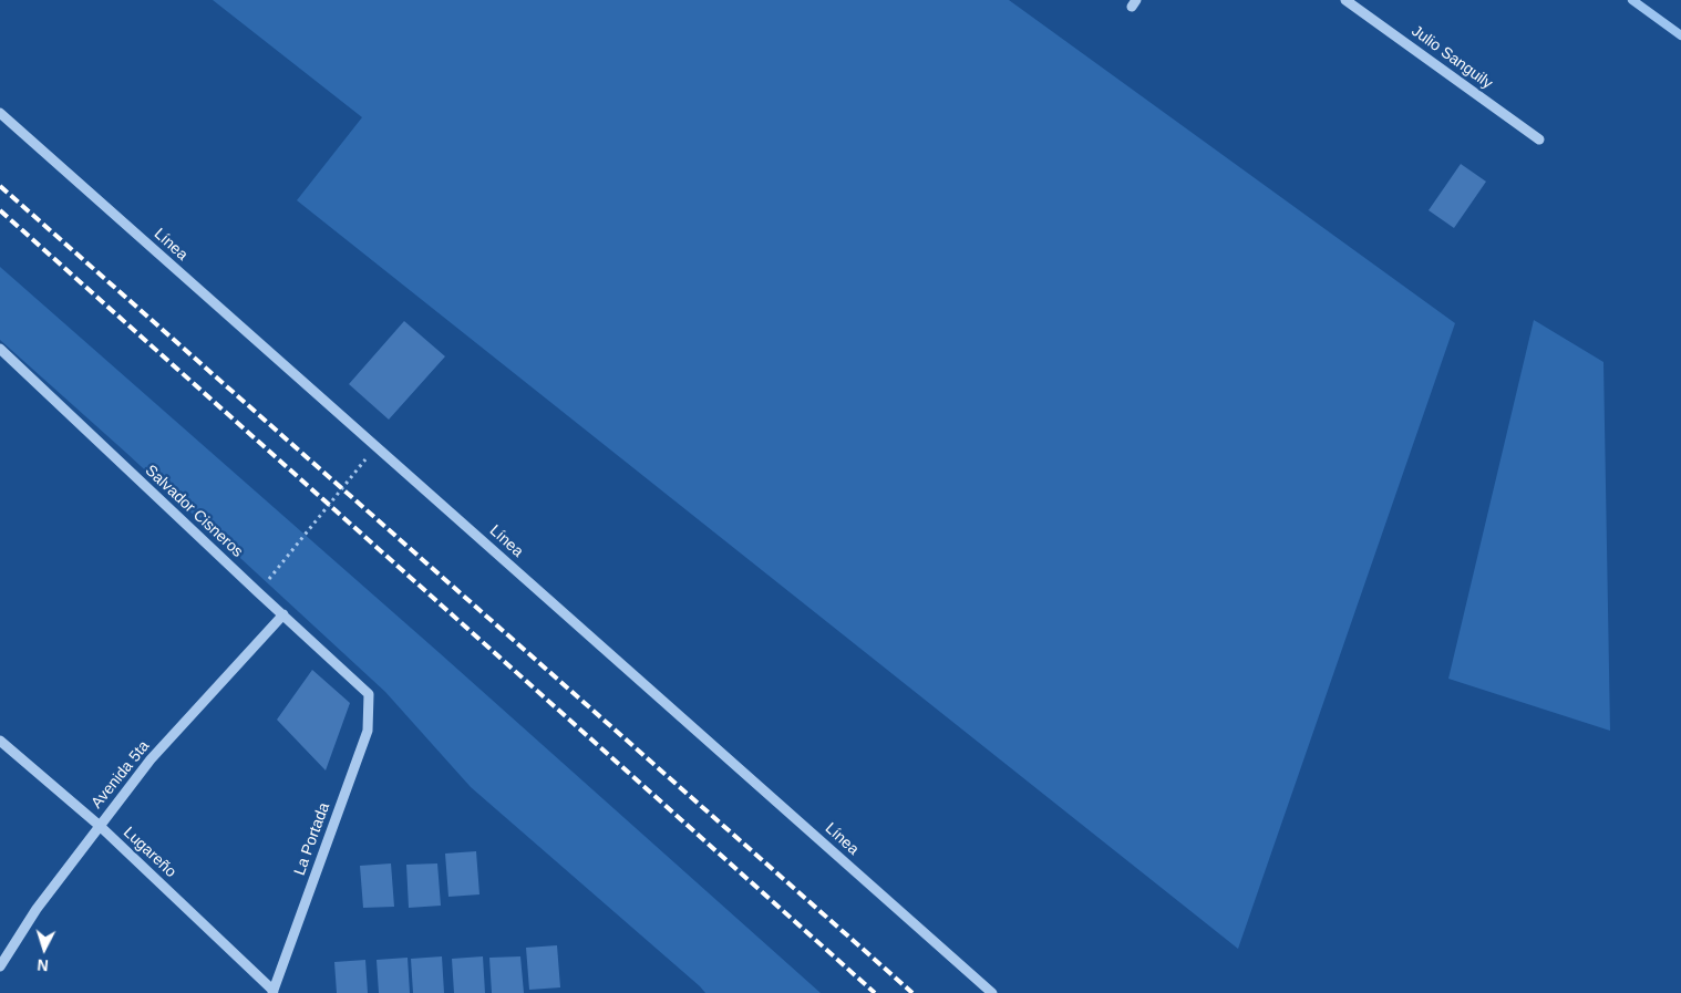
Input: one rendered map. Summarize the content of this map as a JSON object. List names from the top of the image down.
{
  "streets": {
    "street": [
      "Julio Sanguily",
      "Línea",
      "Salvador Cisneros",
      "Avenida 5ta",
      "La Portada",
      "Lugareño"
    ]
  },
  "crossings": [
    ["Salvador Cisneros", "Avenida 5ta"],
    ["Salvador Cisneros", "La Portada"],
    ["Avenida 5ta", "Lugareño"],
    ["La Portada", "Lugareño"]
  ],
  "north": "bottom"
}
